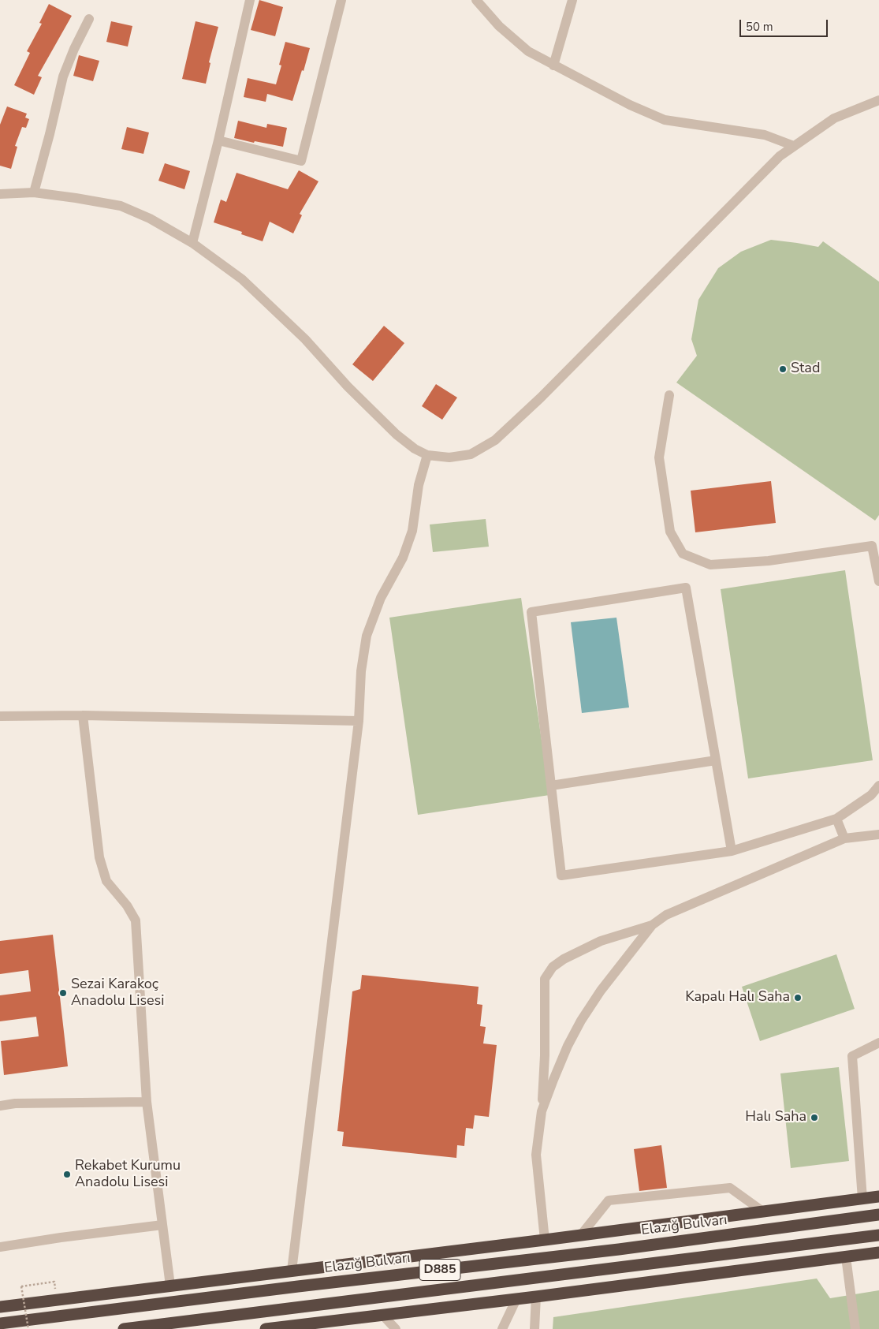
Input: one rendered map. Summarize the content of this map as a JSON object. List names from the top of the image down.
{
  "streets": {
    "highway": ["Elazığ Bulvarı", "D885"]
  },
  "places": [
    "Stad",
    "Sezai Karakoç Anadolu Lisesi",
    "Kapalı Halı Saha",
    "Halı Saha",
    "Rekabet Kurumu Anadolu Lisesi"
  ],
  "scale_bar": "50 m"
}
